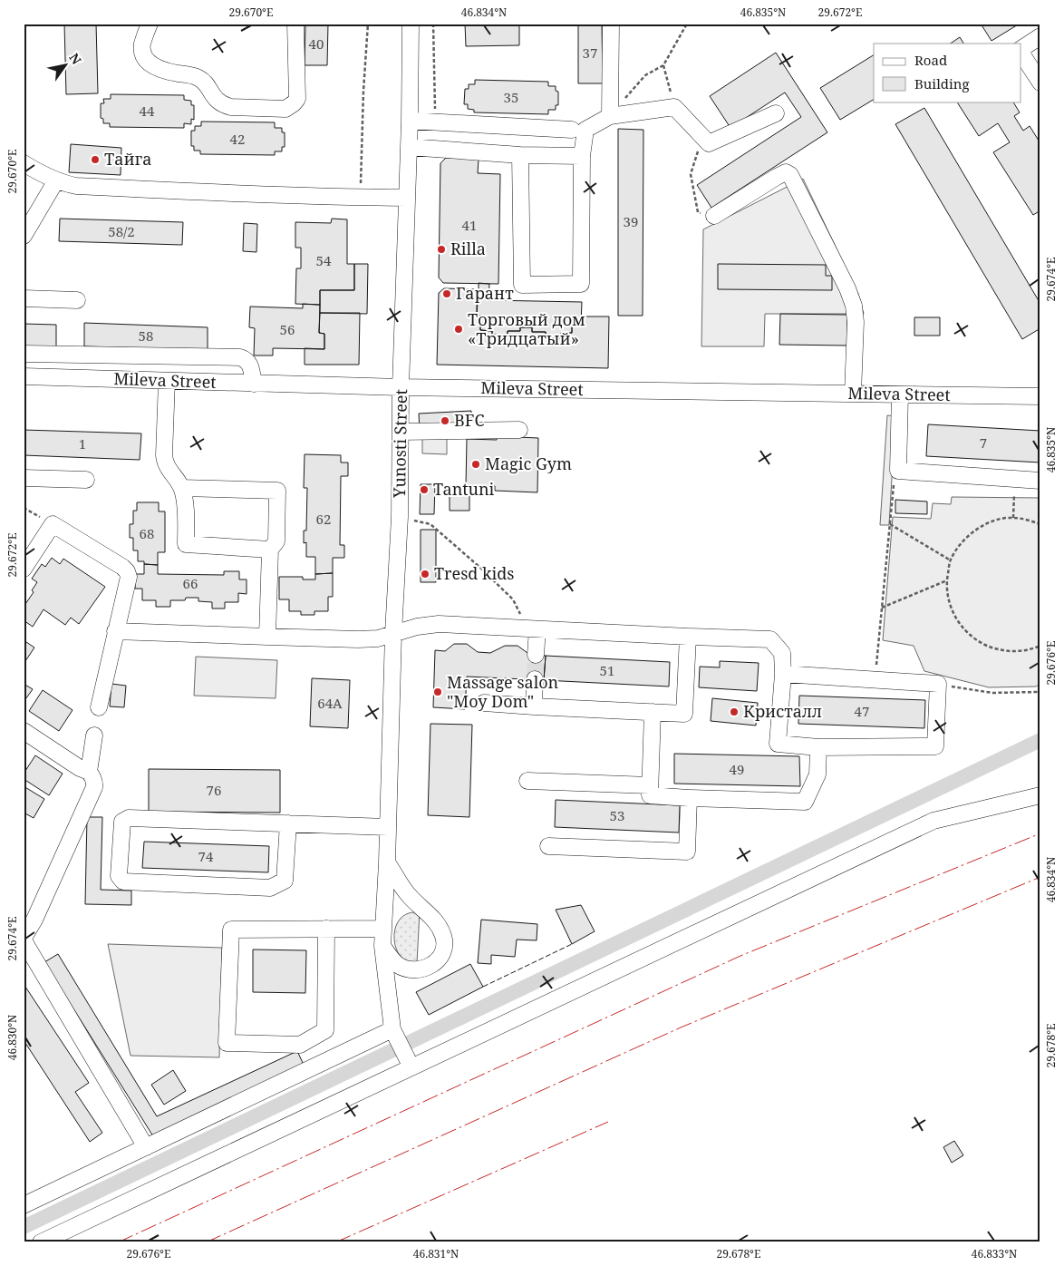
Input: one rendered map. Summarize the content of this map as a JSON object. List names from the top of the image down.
{
  "streets": {
    "street": ["Mileva Street", "Yunosti Street"]
  },
  "crossings": [
    ["Mileva Street", "Yunosti Street"]
  ],
  "places": [
    "Тайга",
    "Rilla",
    "Гарант",
    "Торговый дом «Тридцатый»",
    "BFC",
    "Magic Gym",
    "Tantuni",
    "Tresd kids",
    "Massage salon \"Moy Dom\"",
    "Кристалл"
  ],
  "house_numbers": [
    "40",
    "37",
    "35",
    "44",
    "42",
    "39",
    "41",
    "58/2",
    "54",
    "56",
    "58",
    "7",
    "1",
    "62",
    "68",
    "66",
    "51",
    "64А",
    "47",
    "49",
    "76",
    "53",
    "74"
  ],
  "legend": ["Road", "Building"],
  "north": "top right",
  "coordinates": [
    "29.670°E",
    "46.834°N",
    "46.835°N",
    "29.672°E",
    "29.674°E",
    "29.676°E",
    "46.830°N",
    "29.678°E",
    "46.831°N",
    "46.833°N"
  ]
}
